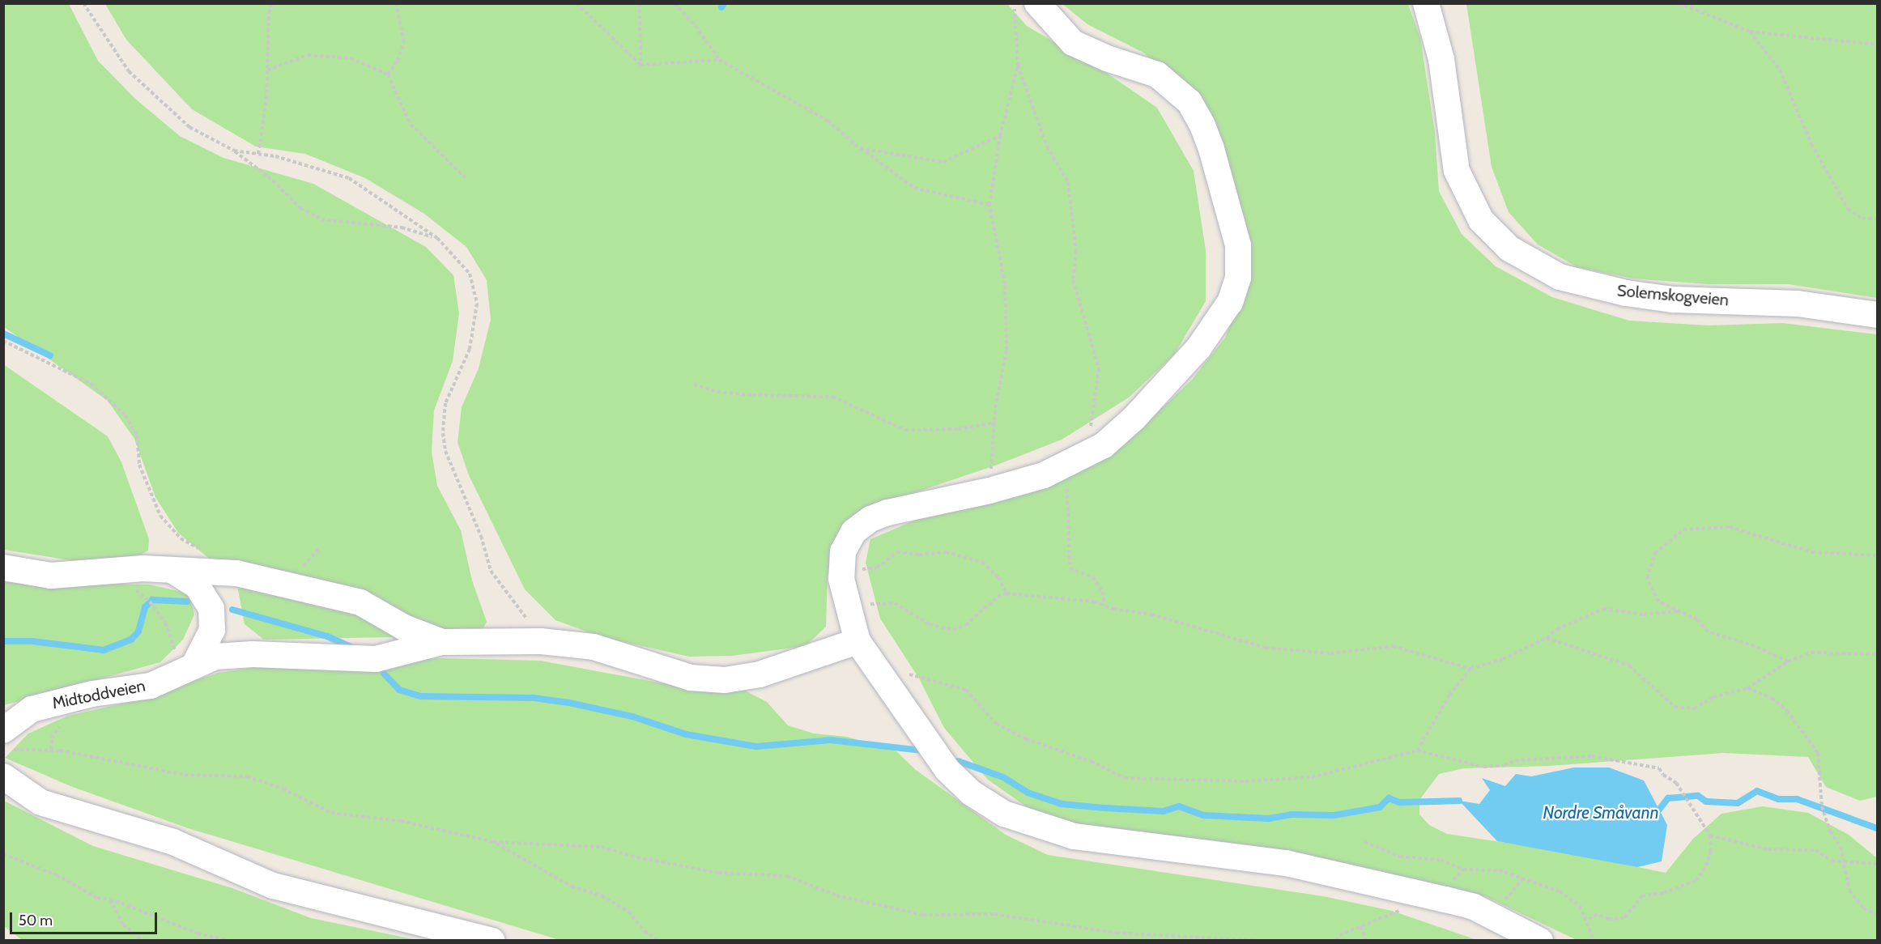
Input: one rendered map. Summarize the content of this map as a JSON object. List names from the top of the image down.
{
  "streets": {
    "street": ["Solemskogveien", "Midtoddveien"]
  },
  "water": ["Nordre Småvann"],
  "scale_bar": "50 m"
}
